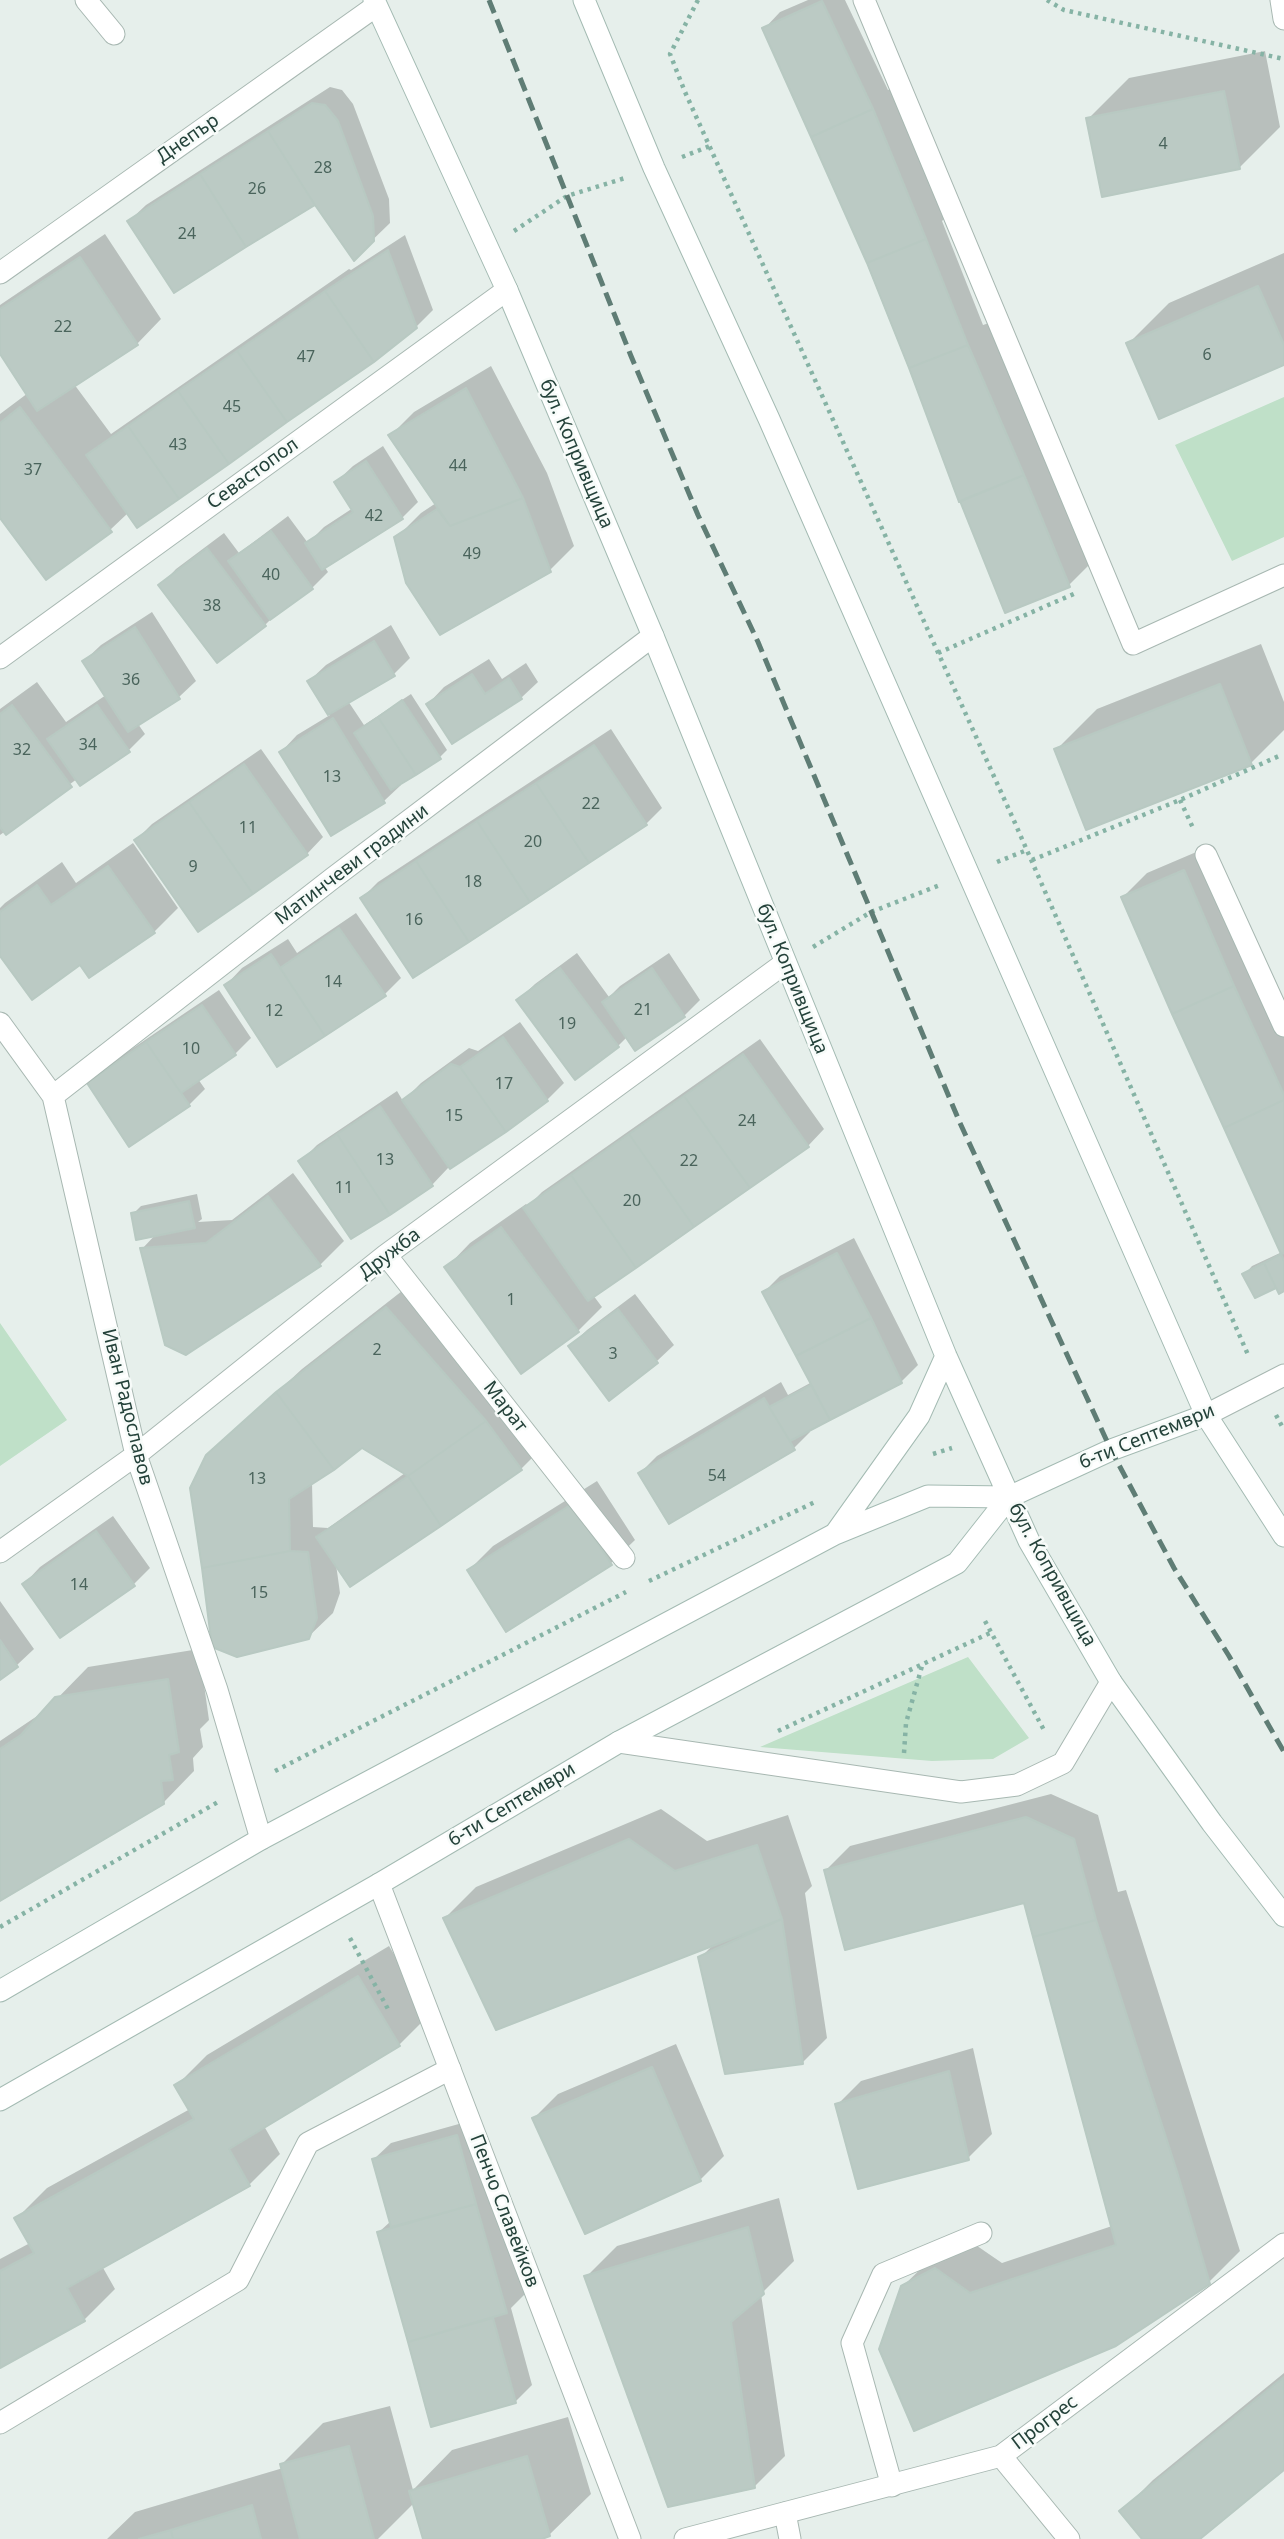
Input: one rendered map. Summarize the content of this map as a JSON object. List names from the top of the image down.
{
  "streets": {
    "main road": [
      "Днепър",
      "бул. Копривщица",
      "Севастопол",
      "Матинчеви градини",
      "Дружба",
      "Иван Радославов",
      "Марат",
      "6-ти Септември",
      "Пенчо Славейков",
      "Прогрес"
    ]
  },
  "crossings": [
    ["Днепър", "бул. Копривщица"],
    ["бул. Копривщица", "Севастопол"],
    ["бул. Копривщица", "Матинчеви градини"],
    ["бул. Копривщица", "Дружба"],
    ["бул. Копривщица", "6-ти Септември"],
    ["Матинчеви градини", "Иван Радославов"],
    ["Дружба", "Иван Радославов"],
    ["Дружба", "Марат"],
    ["Иван Радославов", "6-ти Септември"],
    ["6-ти Септември", "Пенчо Славейков"]
  ],
  "house_numbers": [
    "4",
    "28",
    "26",
    "24",
    "22",
    "6",
    "47",
    "45",
    "43",
    "44",
    "37",
    "42",
    "49",
    "40",
    "38",
    "36",
    "34",
    "32",
    "13",
    "22",
    "11",
    "20",
    "9",
    "18",
    "16",
    "14",
    "21",
    "12",
    "19",
    "10",
    "17",
    "15",
    "24",
    "13",
    "22",
    "11",
    "20",
    "1",
    "2",
    "3",
    "54",
    "13",
    "14",
    "15"
  ]
}
